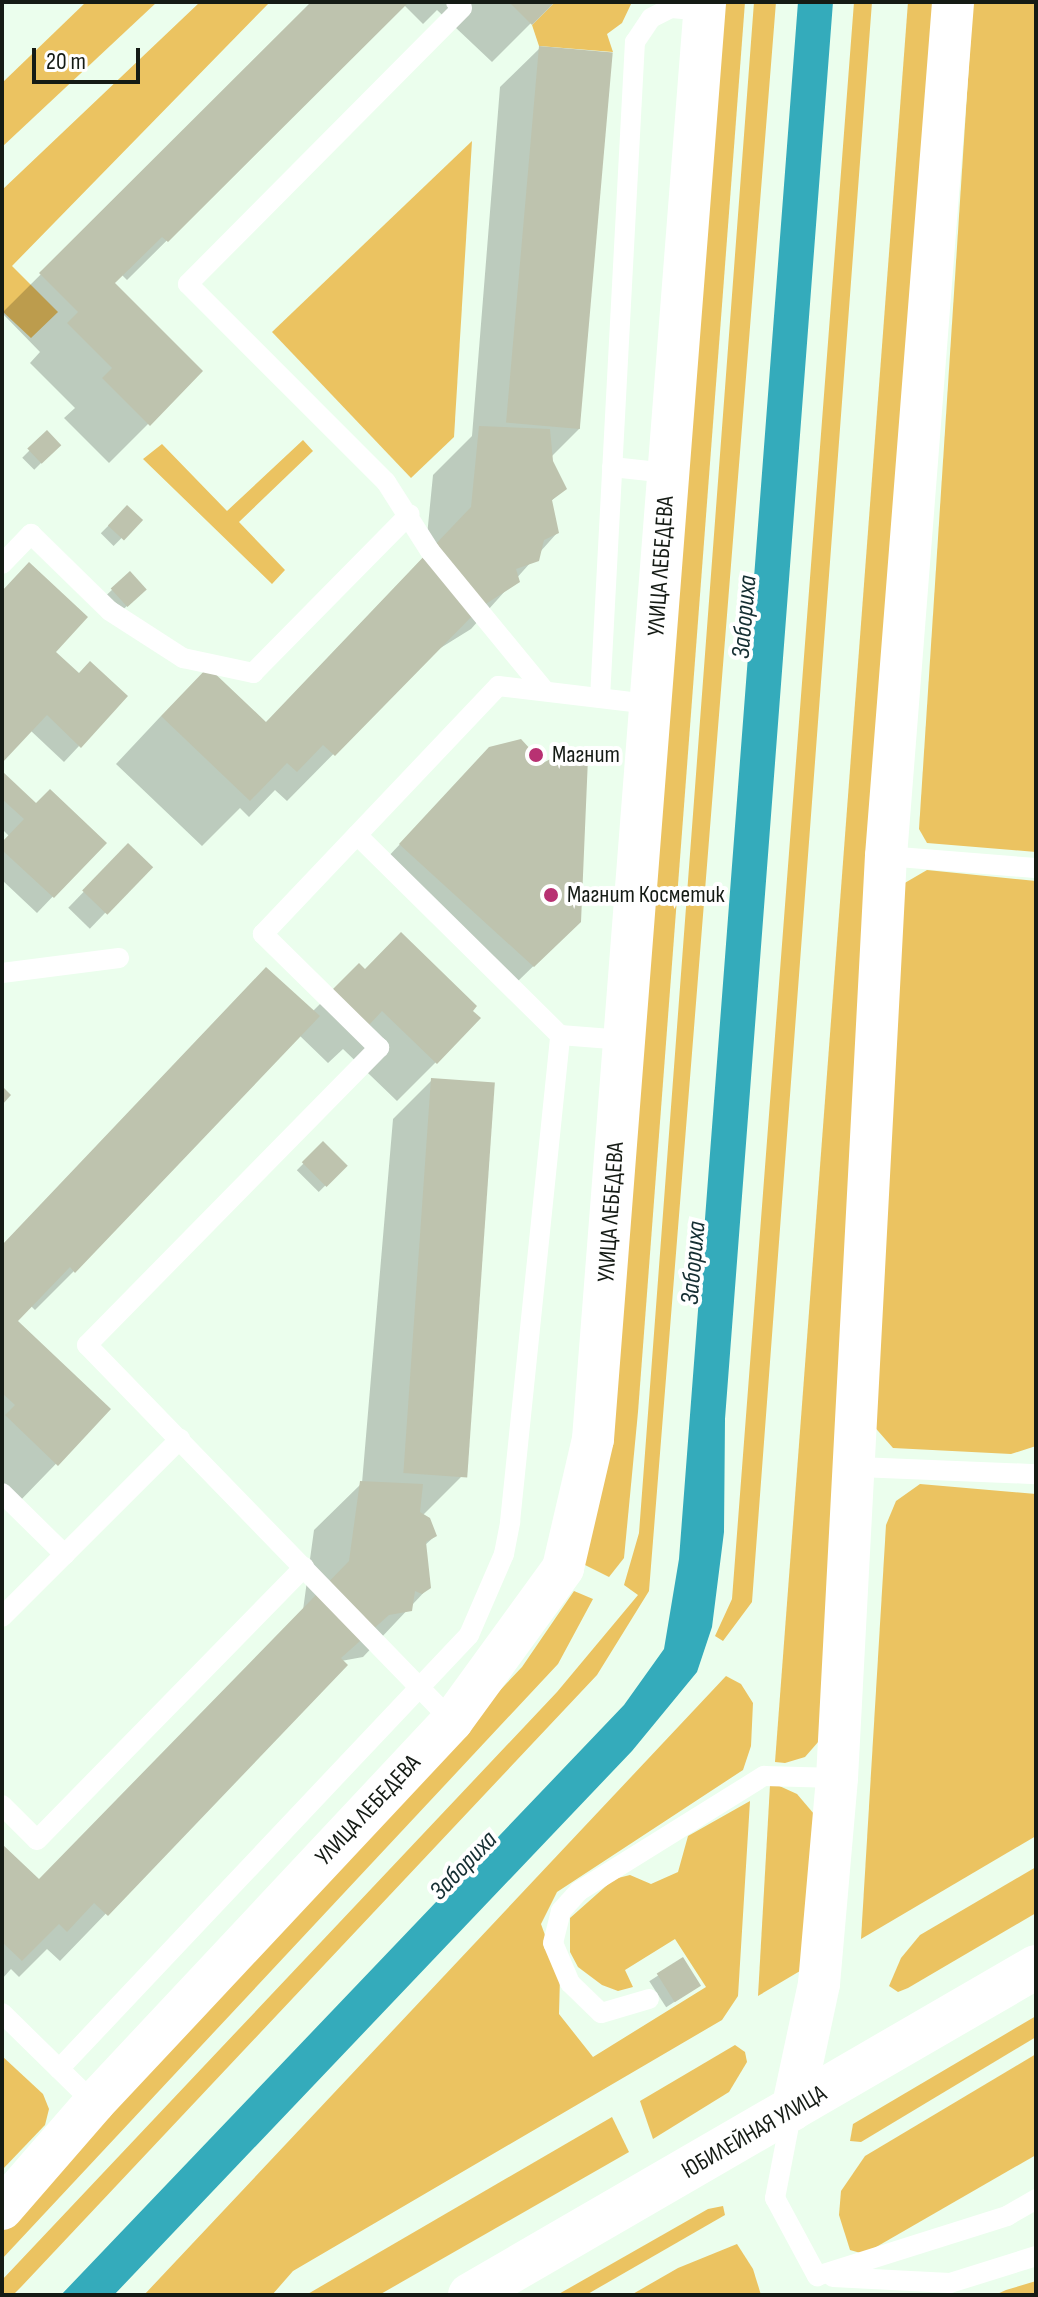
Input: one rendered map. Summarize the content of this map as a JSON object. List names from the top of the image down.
{
  "streets": {
    "main road": ["ЮБИЛЕЙНАЯ УЛИЦА"],
    "street": ["УЛИЦА ЛЕБЕДЕВА"]
  },
  "water": ["Забориха"],
  "places": ["Магнит", "Магнит Косметик"],
  "scale_bar": "20 m"
}
